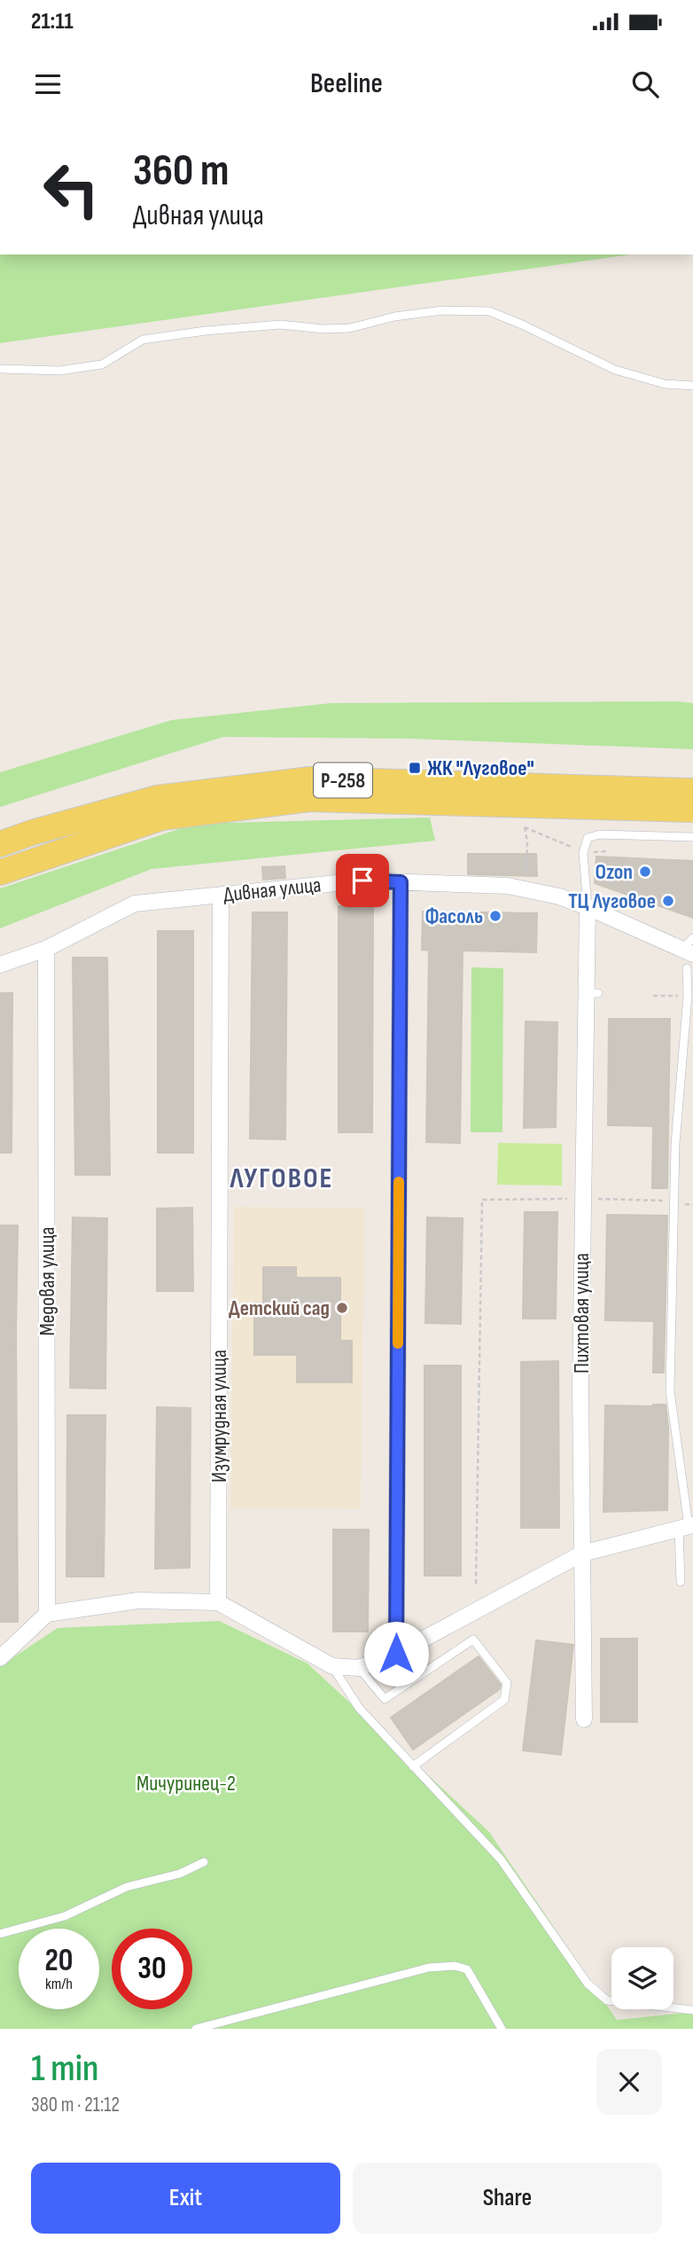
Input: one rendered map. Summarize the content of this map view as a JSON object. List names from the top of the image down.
{
  "streets": {
    "main road": ["Р-258"],
    "street": [
      "Дивная улица",
      "Медовая улица",
      "Пихтовая улица",
      "Изумрудная улица"
    ]
  },
  "crossings": [
    ["Дивная улица", "Медовая улица"],
    ["Дивная улица", "Пихтовая улица"],
    ["Дивная улица", "Изумрудная улица"]
  ],
  "districts": ["ЛУГОВОЕ"],
  "parks": ["Мичуринец-2"],
  "places": {
    "transit": ["ЖК \"Луговое\""],
    "other": [
      "Ozon",
      "ТЦ Луговое",
      "Фасоль",
      "Детский сад"
    ]
  },
  "page": {
    "status": "21:11",
    "header": "Beeline",
    "turn": ["360 m", "Дивная улица"],
    "speed": "20 km/h",
    "limit": "30",
    "heading": ["1 min", "380 m · 21:12"],
    "buttons": ["Exit", "Share"]
  }
}
